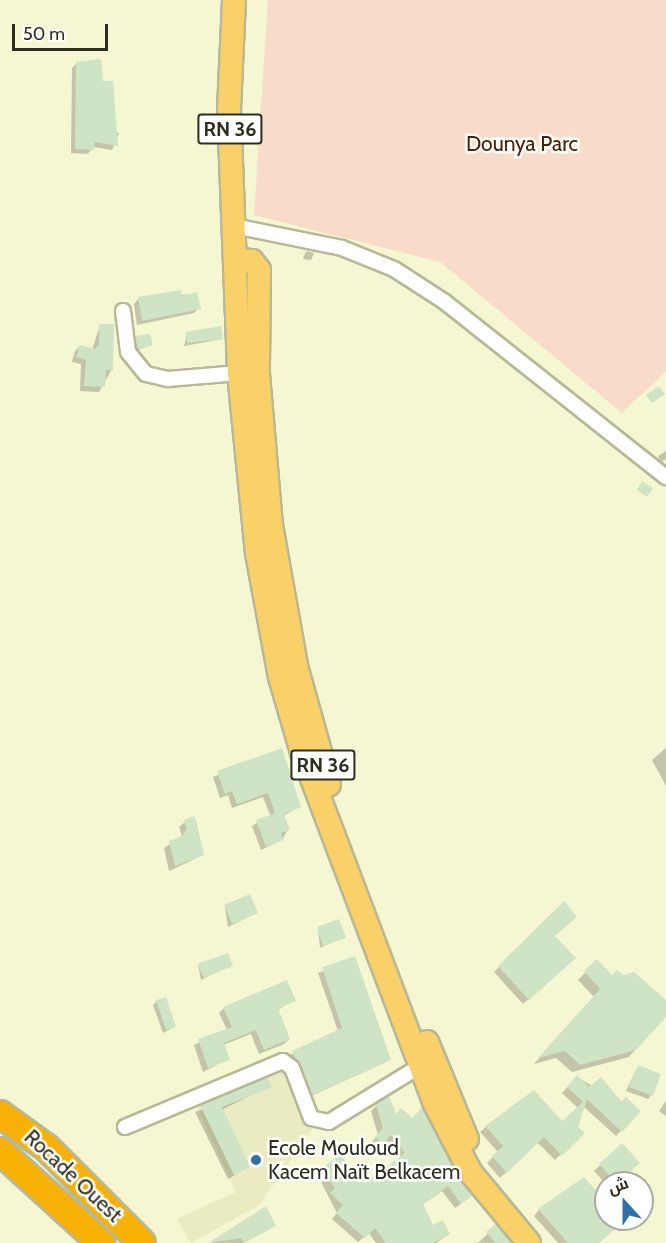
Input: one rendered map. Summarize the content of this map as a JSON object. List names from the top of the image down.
{
  "streets": {
    "highway": ["Rocade Ouest"],
    "main road": ["RN 36"]
  },
  "parks": ["Dounya Parc"],
  "places": ["Ecole Mouloud Kacem Naït Belkacem"],
  "scale_bar": "50 m",
  "north": "top"
}
